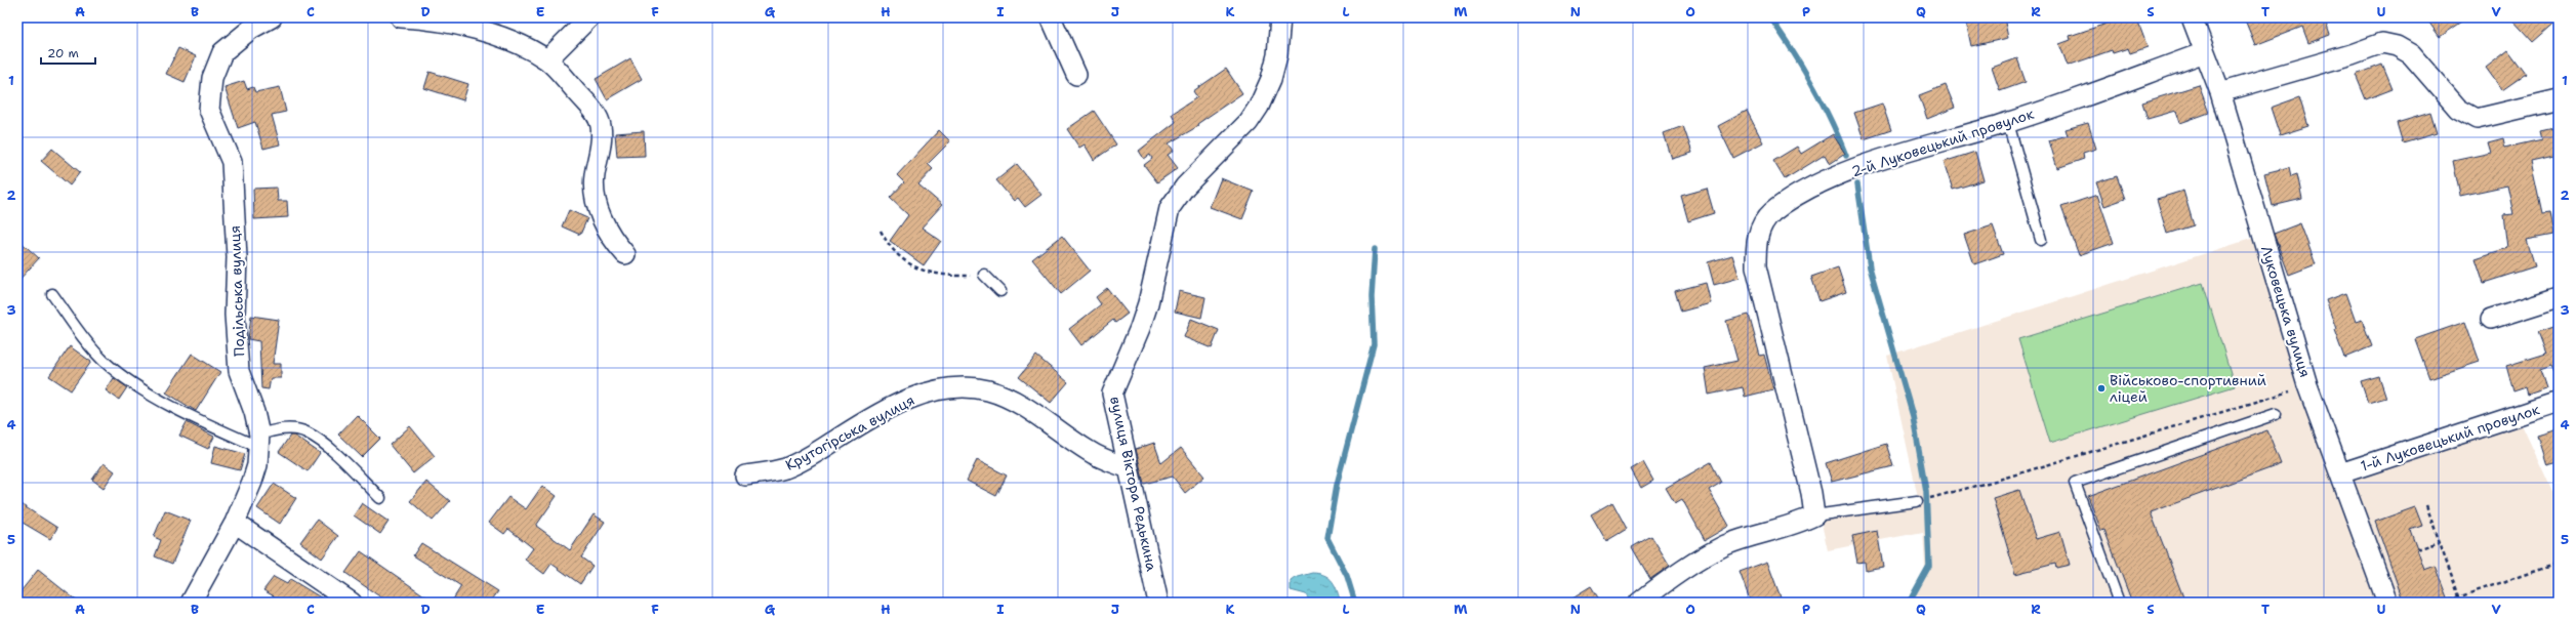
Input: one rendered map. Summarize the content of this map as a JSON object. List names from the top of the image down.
{
  "streets": {
    "street": [
      "2-й Луковецький провулок",
      "Подільська вулиця",
      "Луковецька вулиця",
      "Крутогірська вулиця",
      "1-й Луковецький провулок",
      "вулиця Віктора Редькина"
    ]
  },
  "crossings": [
    ["2-й Луковецький провулок", "Луковецька вулиця"],
    ["Луковецька вулиця", "1-й Луковецький провулок"],
    ["Крутогірська вулиця", "вулиця Віктора Редькина"]
  ],
  "places": ["Військово-спортивний ліцей"],
  "scale_bar": "20 m",
  "grid": {
    "columns": [
      "A",
      "B",
      "C",
      "D",
      "E",
      "F",
      "G",
      "H",
      "I",
      "J",
      "K",
      "L",
      "M",
      "N",
      "O",
      "P",
      "Q",
      "R",
      "S",
      "T",
      "U",
      "V"
    ],
    "rows": [
      "1",
      "2",
      "3",
      "4",
      "5"
    ]
  }
}
